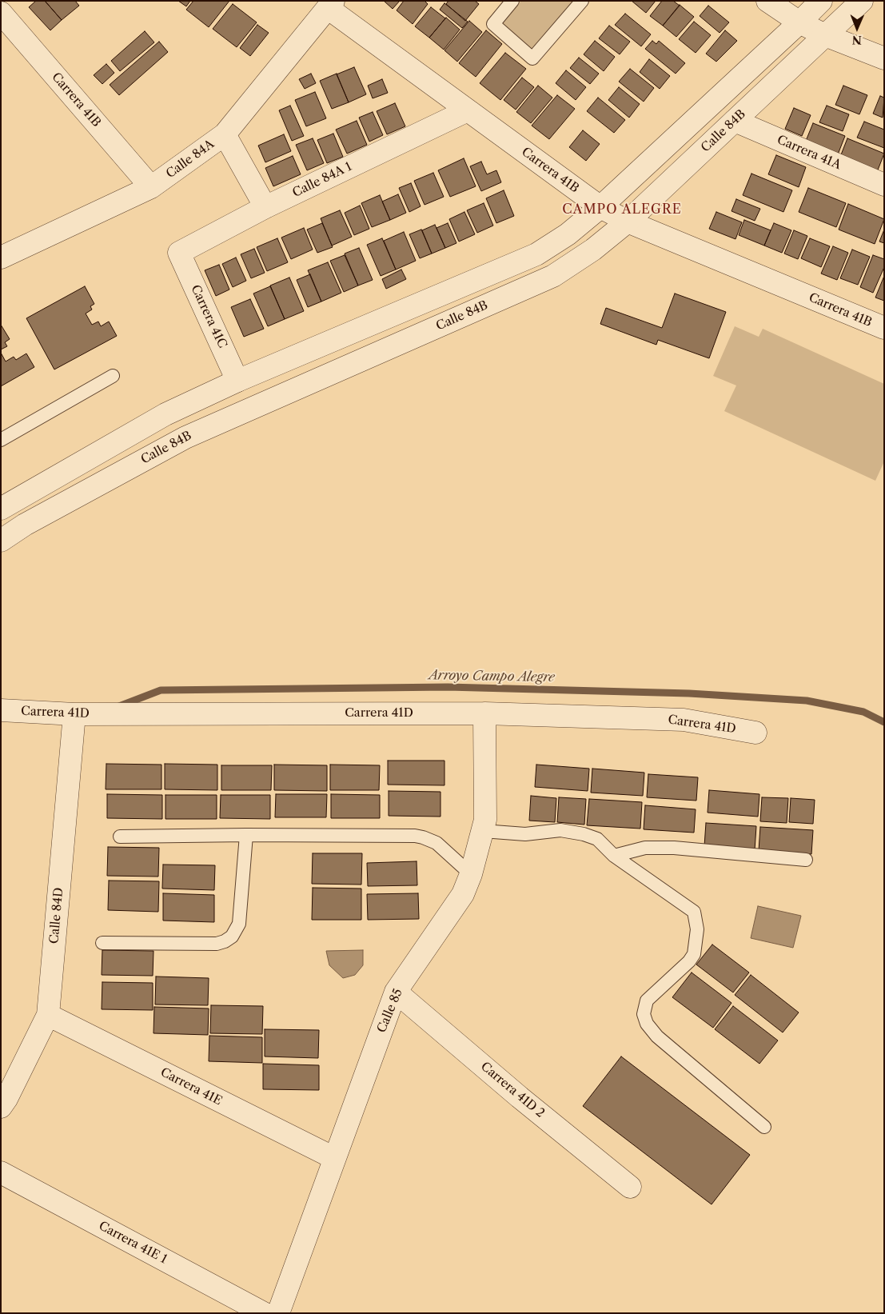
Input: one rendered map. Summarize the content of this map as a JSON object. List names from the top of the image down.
{
  "streets": {
    "street": [
      "Carrera 41B",
      "Calle 84B",
      "Carrera 41A",
      "Calle 84A",
      "Calle 84A 1",
      "Carrera 41C",
      "Carrera 41D",
      "Calle 84D",
      "Calle 85",
      "Carrera 41E",
      "Carrera 41D 2",
      "Carrera 41E 1"
    ]
  },
  "crossings": [
    ["Carrera 41B", "Calle 84B"],
    ["Carrera 41B", "Calle 84A"],
    ["Carrera 41B", "Calle 84A 1"],
    ["Calle 84B", "Carrera 41A"],
    ["Calle 84A 1", "Carrera 41C"],
    ["Carrera 41D", "Calle 84D"],
    ["Carrera 41D", "Calle 85"],
    ["Calle 84D", "Carrera 41E"],
    ["Calle 85", "Carrera 41E"],
    ["Calle 85", "Carrera 41D 2"]
  ],
  "districts": ["CAMPO ALEGRE"],
  "water": ["Arroyo Campo Alegre"],
  "north": "bottom"
}
